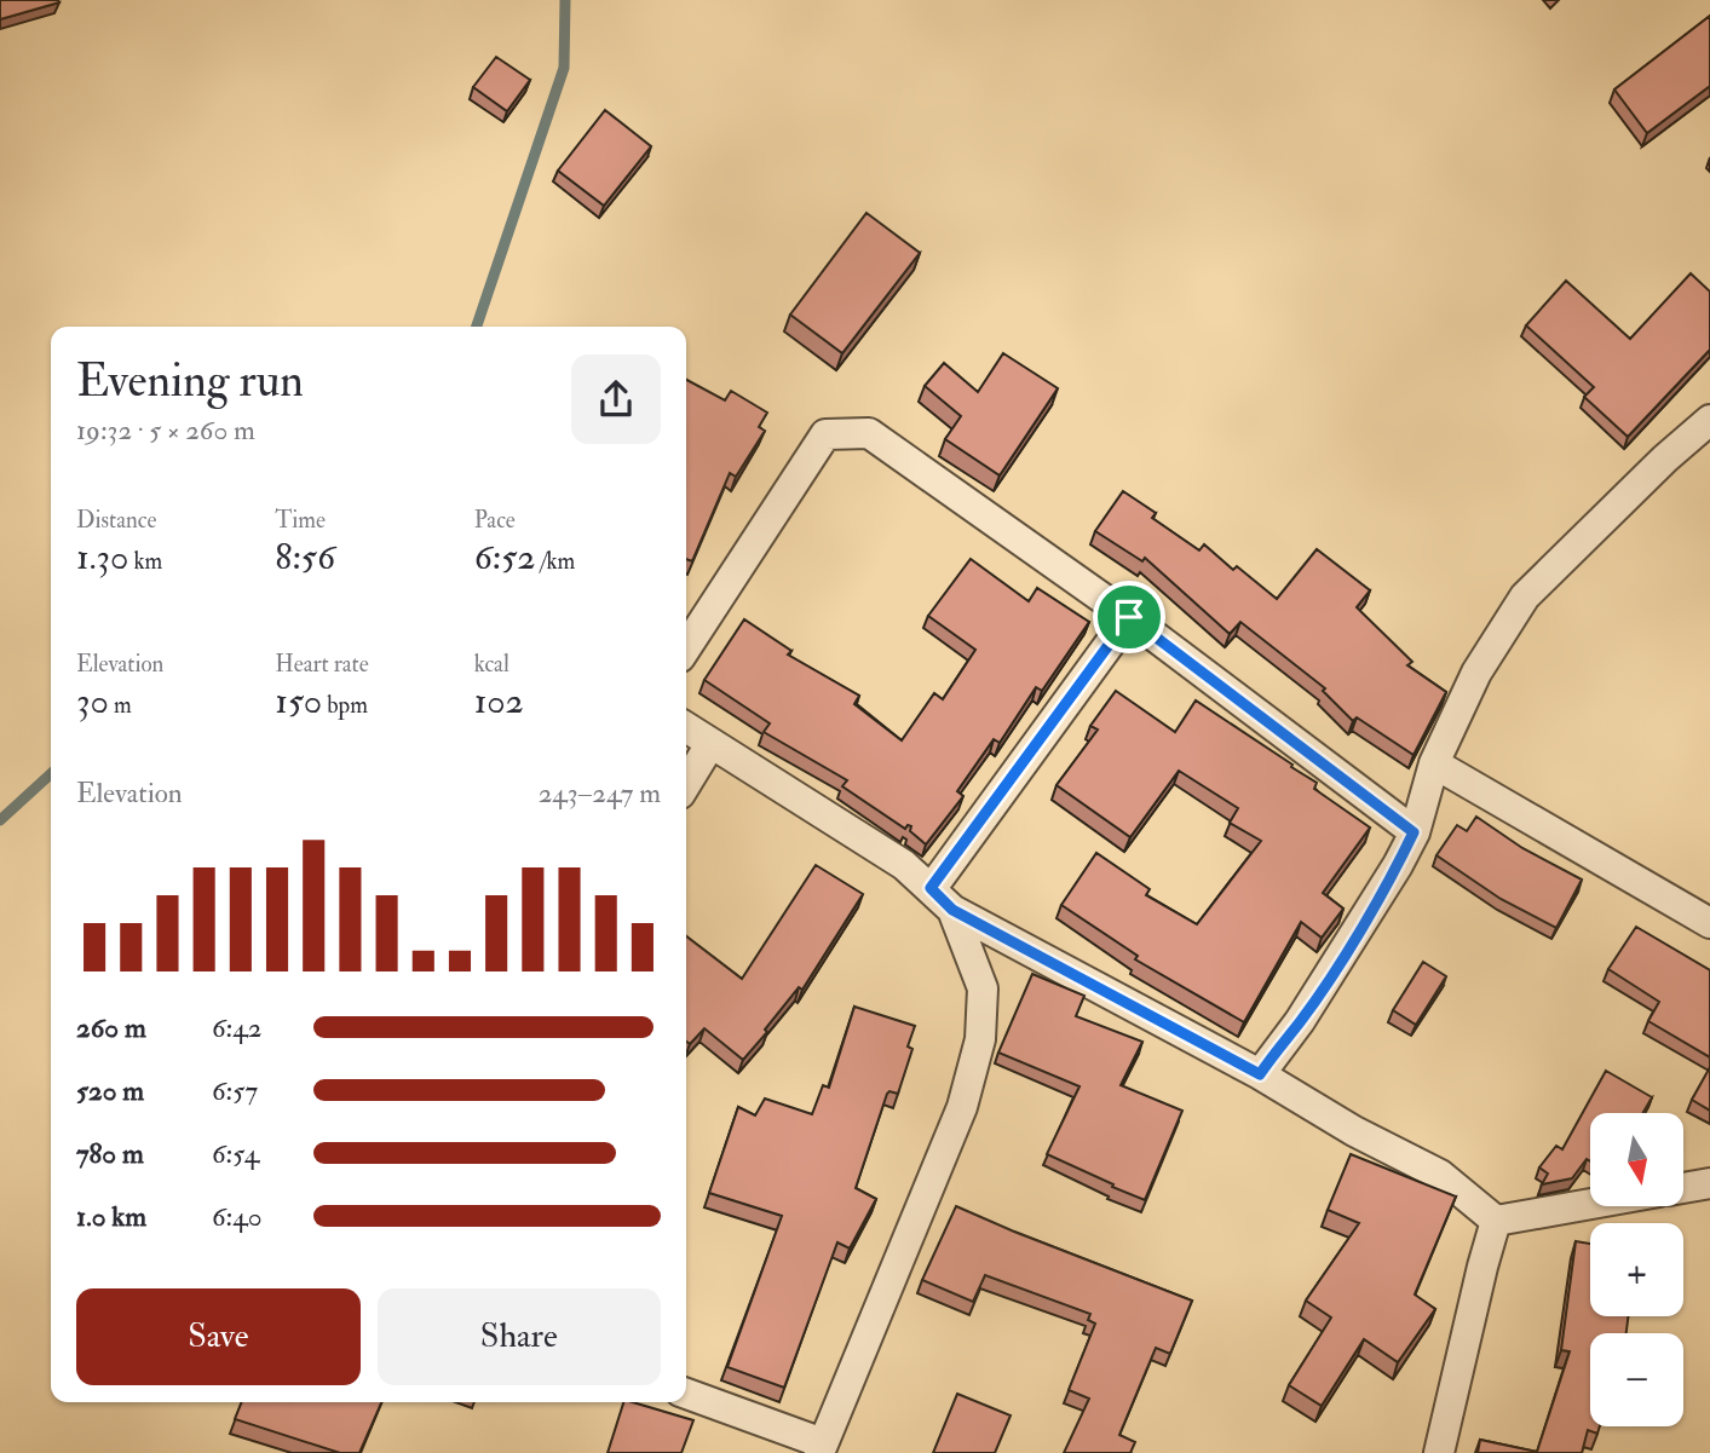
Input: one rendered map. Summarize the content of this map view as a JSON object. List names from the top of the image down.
{
  "north": "bottom",
  "page": {
    "heading": ["Evening run", "19:32 · 5 × 260 m"],
    "stats": [
      ["Distance", "1.30 km"],
      ["Time", "8:56"],
      ["Pace", "6:52 /km"],
      ["Elevation", "30 m"],
      ["Heart rate", "150 bpm"],
      ["kcal", "102"]
    ],
    "chart": ["Elevation", "243–247 m"],
    "list": [
      {
        "name": "260 m",
        "note": "6:42"
      },
      {
        "name": "520 m",
        "note": "6:57"
      },
      {
        "name": "780 m",
        "note": "6:54"
      },
      {
        "name": "1.0 km",
        "note": "6:40"
      }
    ],
    "map_buttons": ["+", "−"],
    "buttons": ["Save", "Share"]
  }
}
